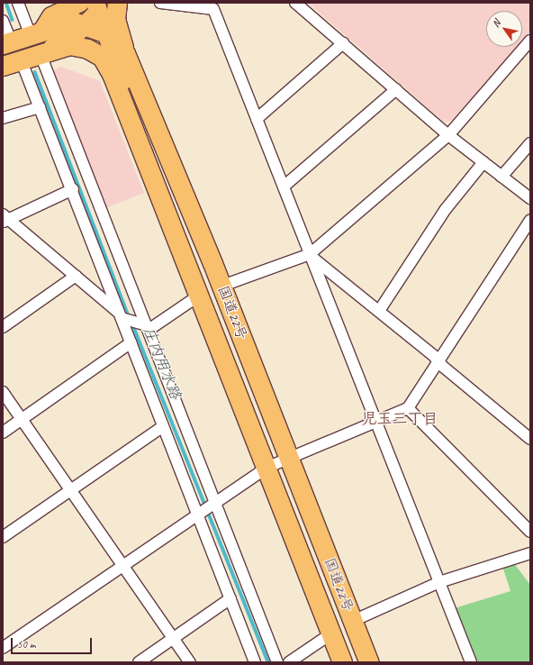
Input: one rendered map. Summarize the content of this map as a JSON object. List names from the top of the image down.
{
  "streets": {
    "highway": ["国道22号"]
  },
  "districts": ["児玉三丁目"],
  "water": ["庄内用水路"],
  "scale_bar": "50 m",
  "north": "top left"
}
